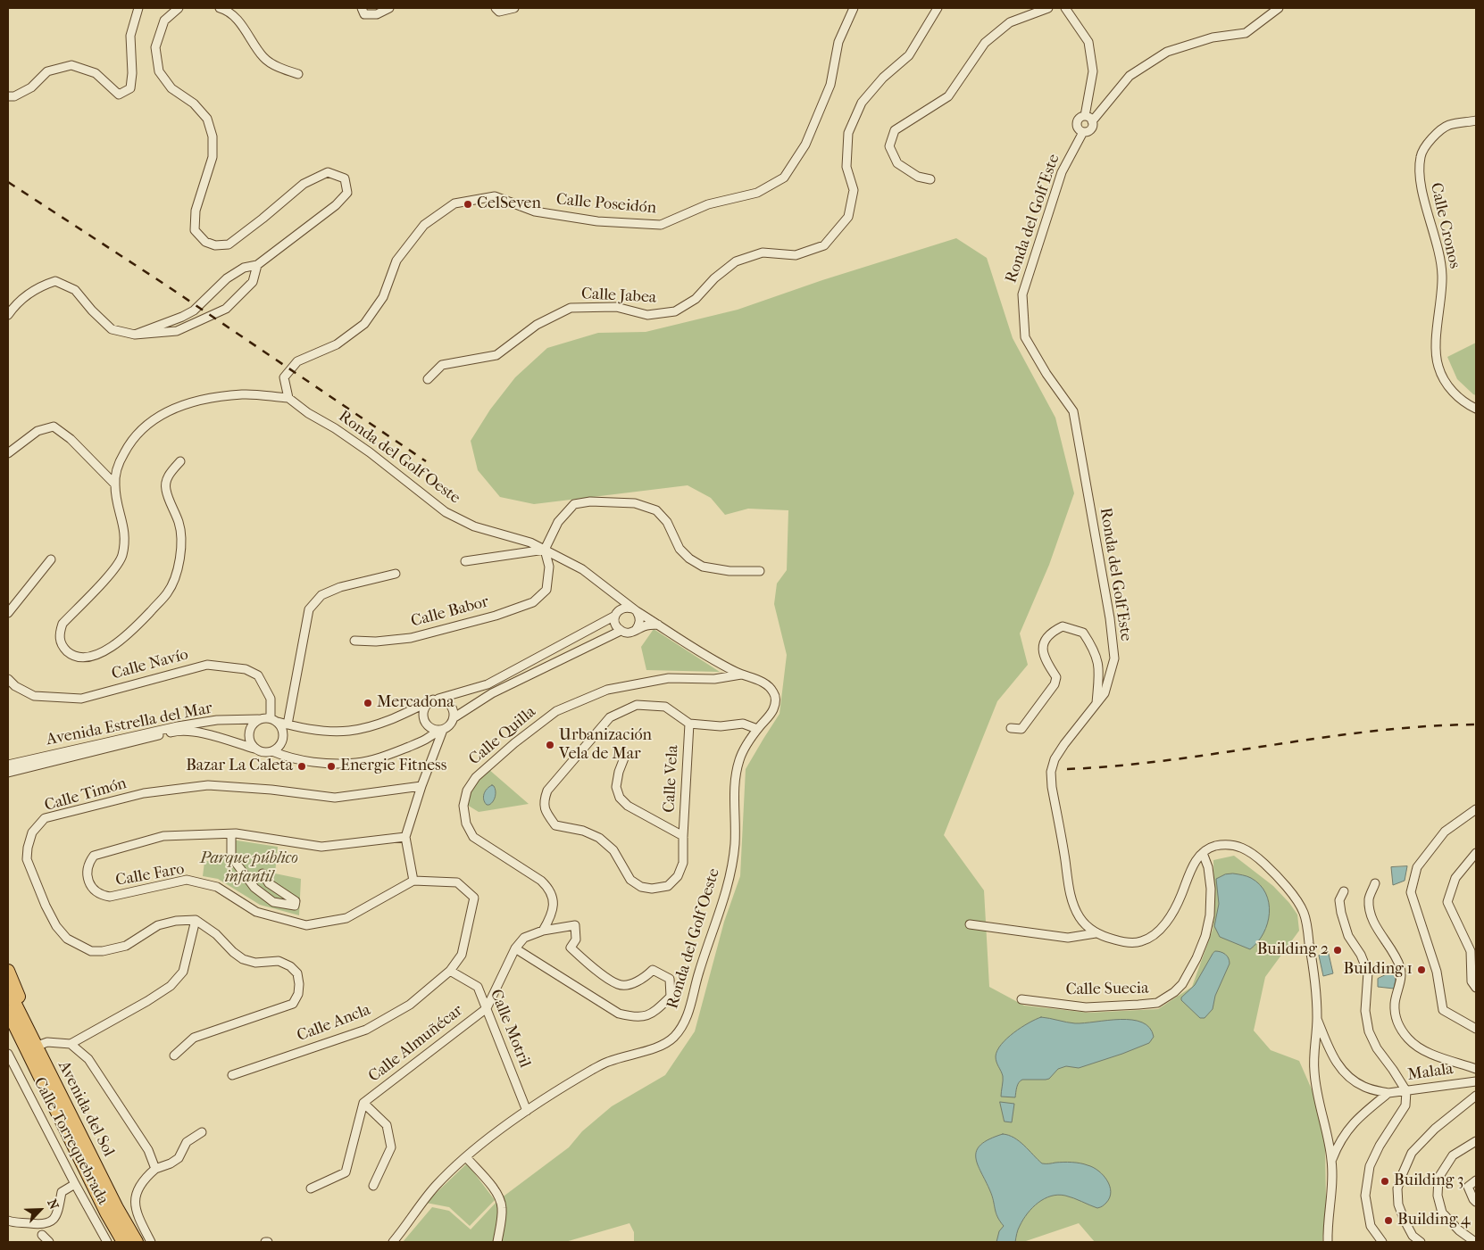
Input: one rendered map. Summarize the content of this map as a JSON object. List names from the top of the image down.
{
  "streets": {
    "main road": ["Avenida del Sol"],
    "street": [
      "Calle Poseidón",
      "Ronda del Golf Este",
      "Calle Cronos",
      "Calle Jabea",
      "Ronda del Golf Oeste",
      "Calle Babor",
      "Calle Navío",
      "Avenida Estrella del Mar",
      "Calle Quilla",
      "Calle Vela",
      "Calle Timón",
      "Calle Faro",
      "Calle Suecia",
      "Calle Ancla",
      "Calle Motril",
      "Calle Almuñécar",
      "Malala",
      "Calle Torrequebrada"
    ]
  },
  "crossings": [
    ["Calle Poseidón", "Ronda del Golf Oeste"],
    ["Ronda del Golf Este", "Calle Suecia"],
    ["Ronda del Golf Oeste", "Calle Babor"],
    ["Ronda del Golf Oeste", "Calle Quilla"],
    ["Ronda del Golf Oeste", "Calle Vela"],
    ["Ronda del Golf Oeste", "Calle Motril"],
    ["Calle Navío", "Avenida Estrella del Mar"],
    ["Calle Faro", "Calle Ancla"],
    ["Calle Ancla", "Calle Motril"],
    ["Calle Motril", "Calle Almuñécar"]
  ],
  "parks": ["Parque público infantil"],
  "places": [
    "CelSeven",
    "Mercadona",
    "Urbanización Vela de Mar",
    "Bazar La Caleta",
    "Energie Fitness",
    "Building 2",
    "Building 1",
    "Building 3",
    "Building 4"
  ],
  "north": "top right"
}
